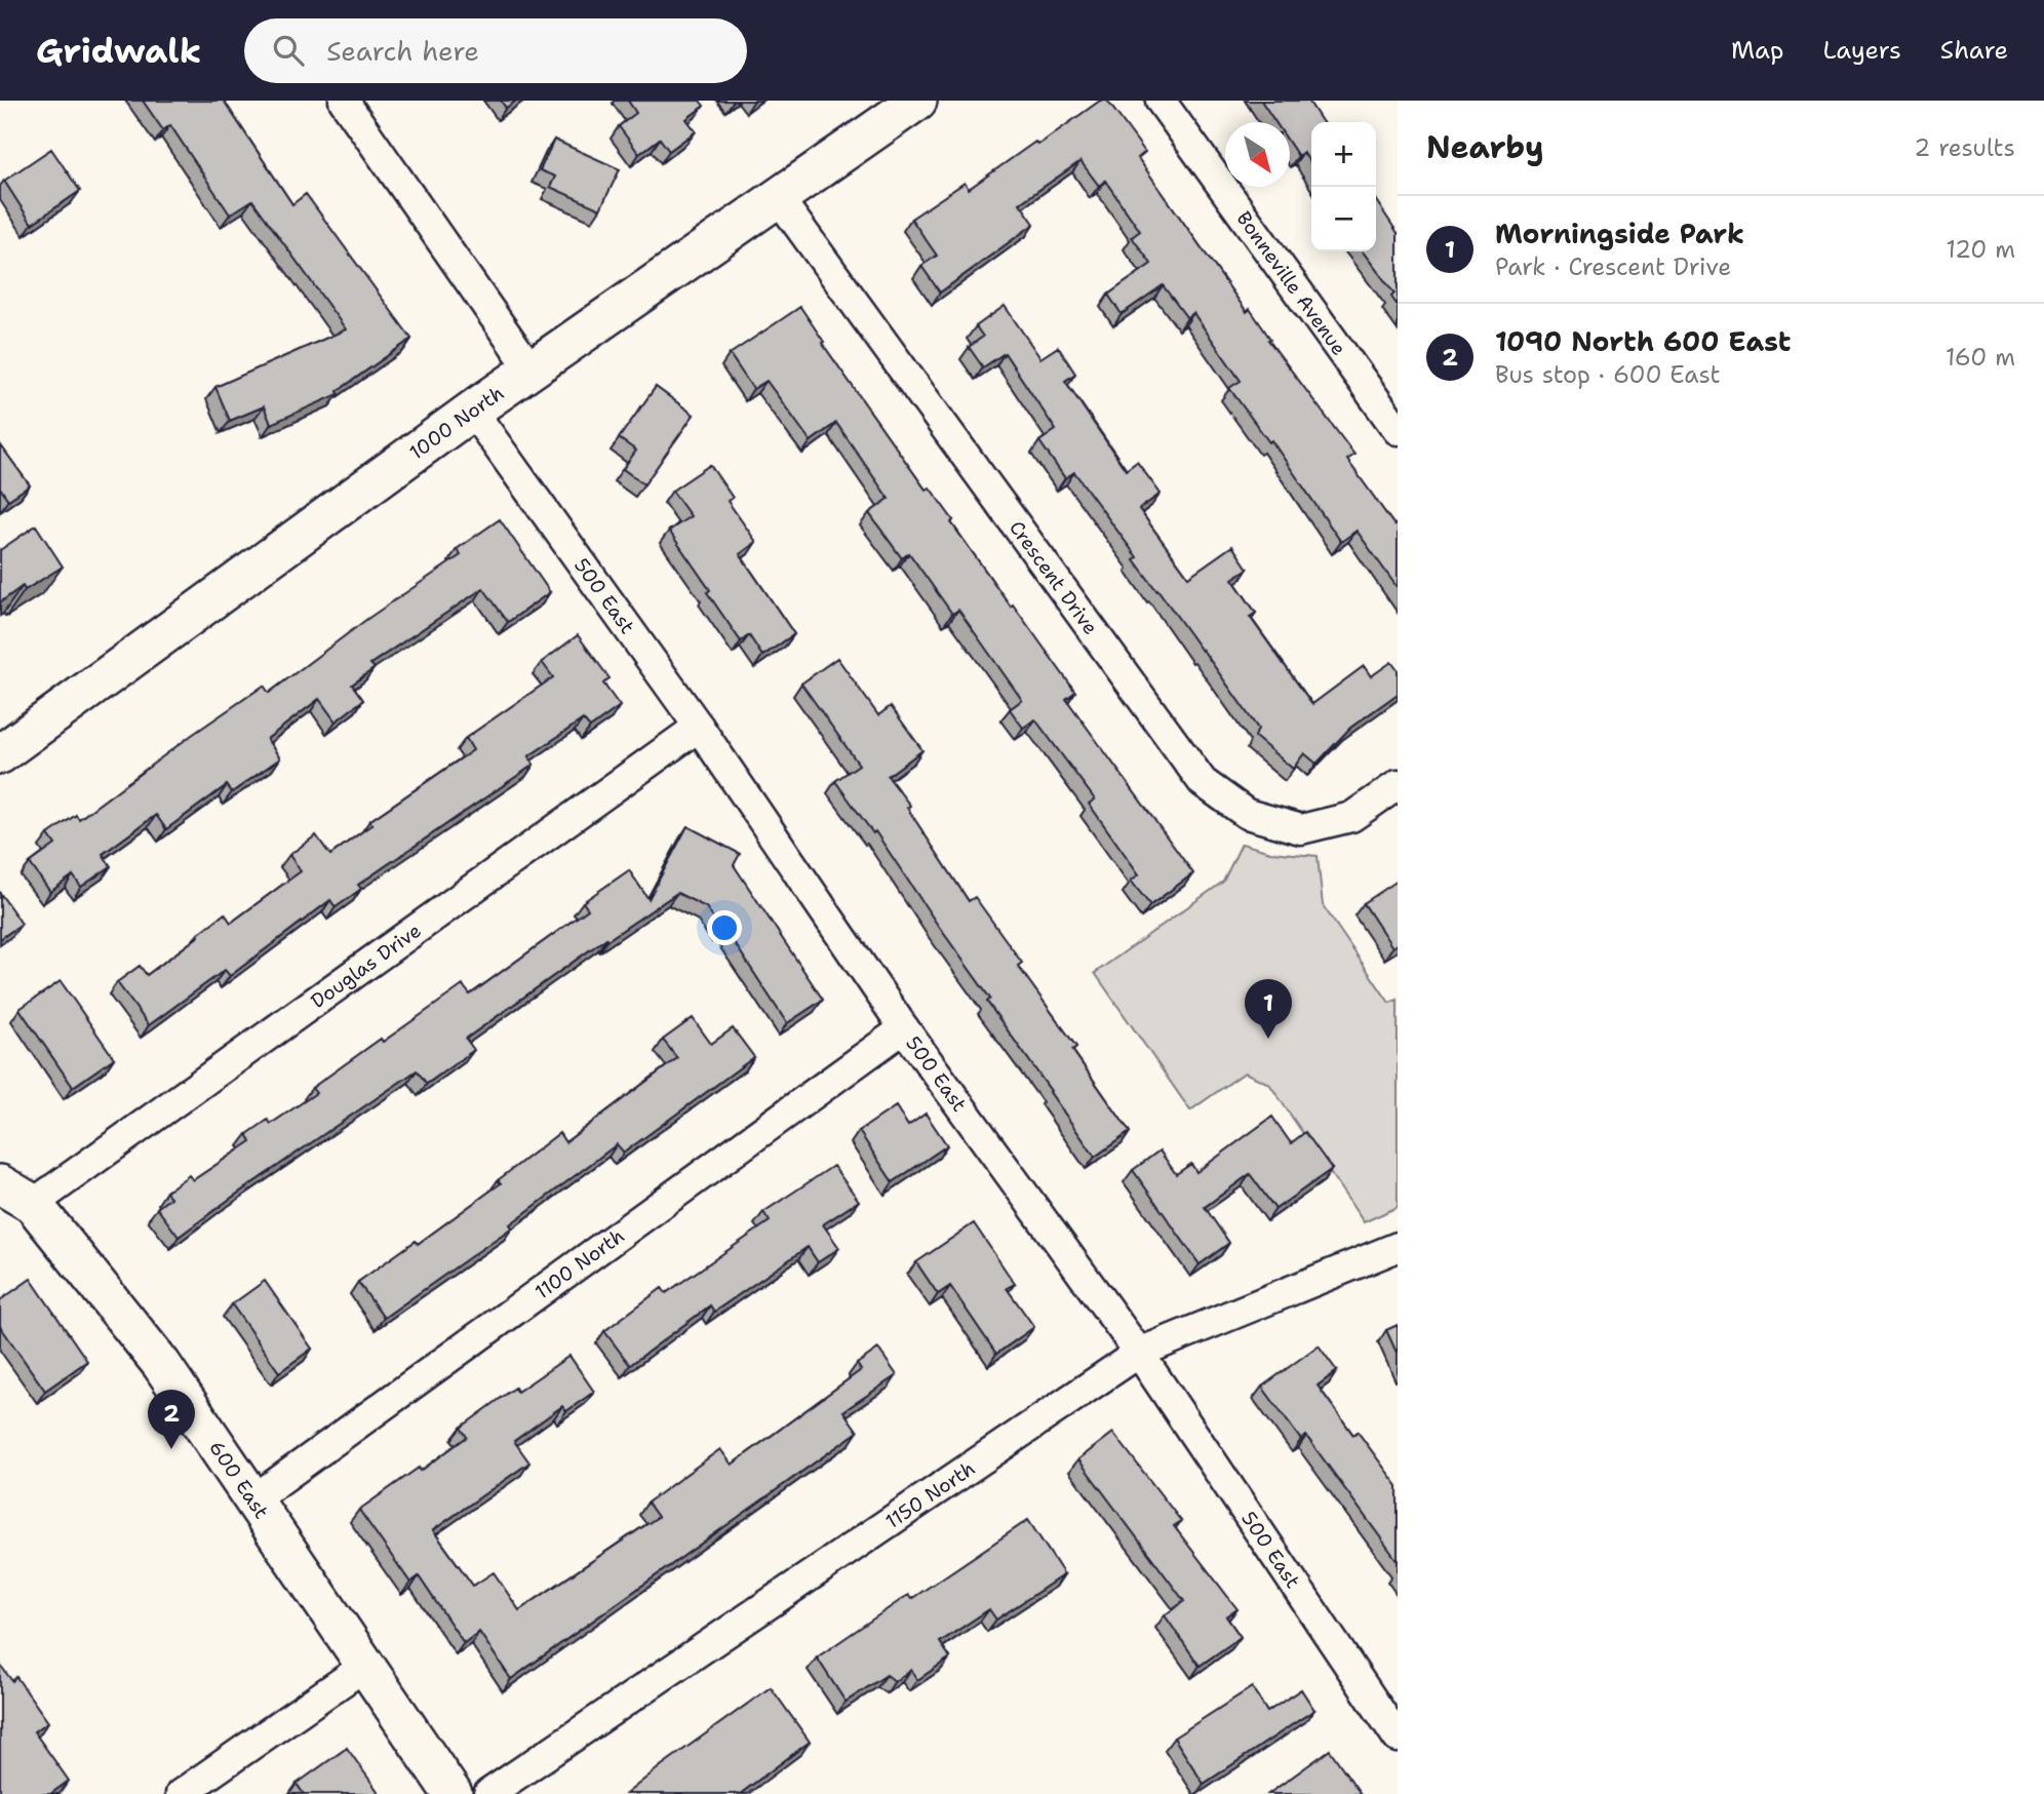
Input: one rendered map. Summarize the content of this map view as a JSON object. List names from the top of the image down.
{
  "streets": {
    "street": [
      "Bonneville Avenue",
      "1000 North",
      "Crescent Drive",
      "500 East",
      "Douglas Drive",
      "1100 North",
      "600 East",
      "1150 North"
    ]
  },
  "crossings": [
    ["1000 North", "Crescent Drive"],
    ["1000 North", "500 East"],
    ["500 East", "Douglas Drive"],
    ["500 East", "1100 North"],
    ["500 East", "1150 North"],
    ["Douglas Drive", "600 East"],
    ["1100 North", "600 East"]
  ],
  "north": "bottom right",
  "page": {
    "header": "Gridwalk",
    "search": "Search here",
    "nav": ["Map", "Layers", "Share"],
    "heading": ["Nearby", "2 results"],
    "map_buttons": ["+", "−"],
    "list": [
      {
        "mark": "1",
        "name": "Morningside Park",
        "note": "Park · Crescent Drive",
        "value": "120 m"
      },
      {
        "mark": "2",
        "name": "1090 North 600 East",
        "note": "Bus stop · 600 East",
        "value": "160 m"
      }
    ],
    "pins": ["1", "2"]
  }
}
